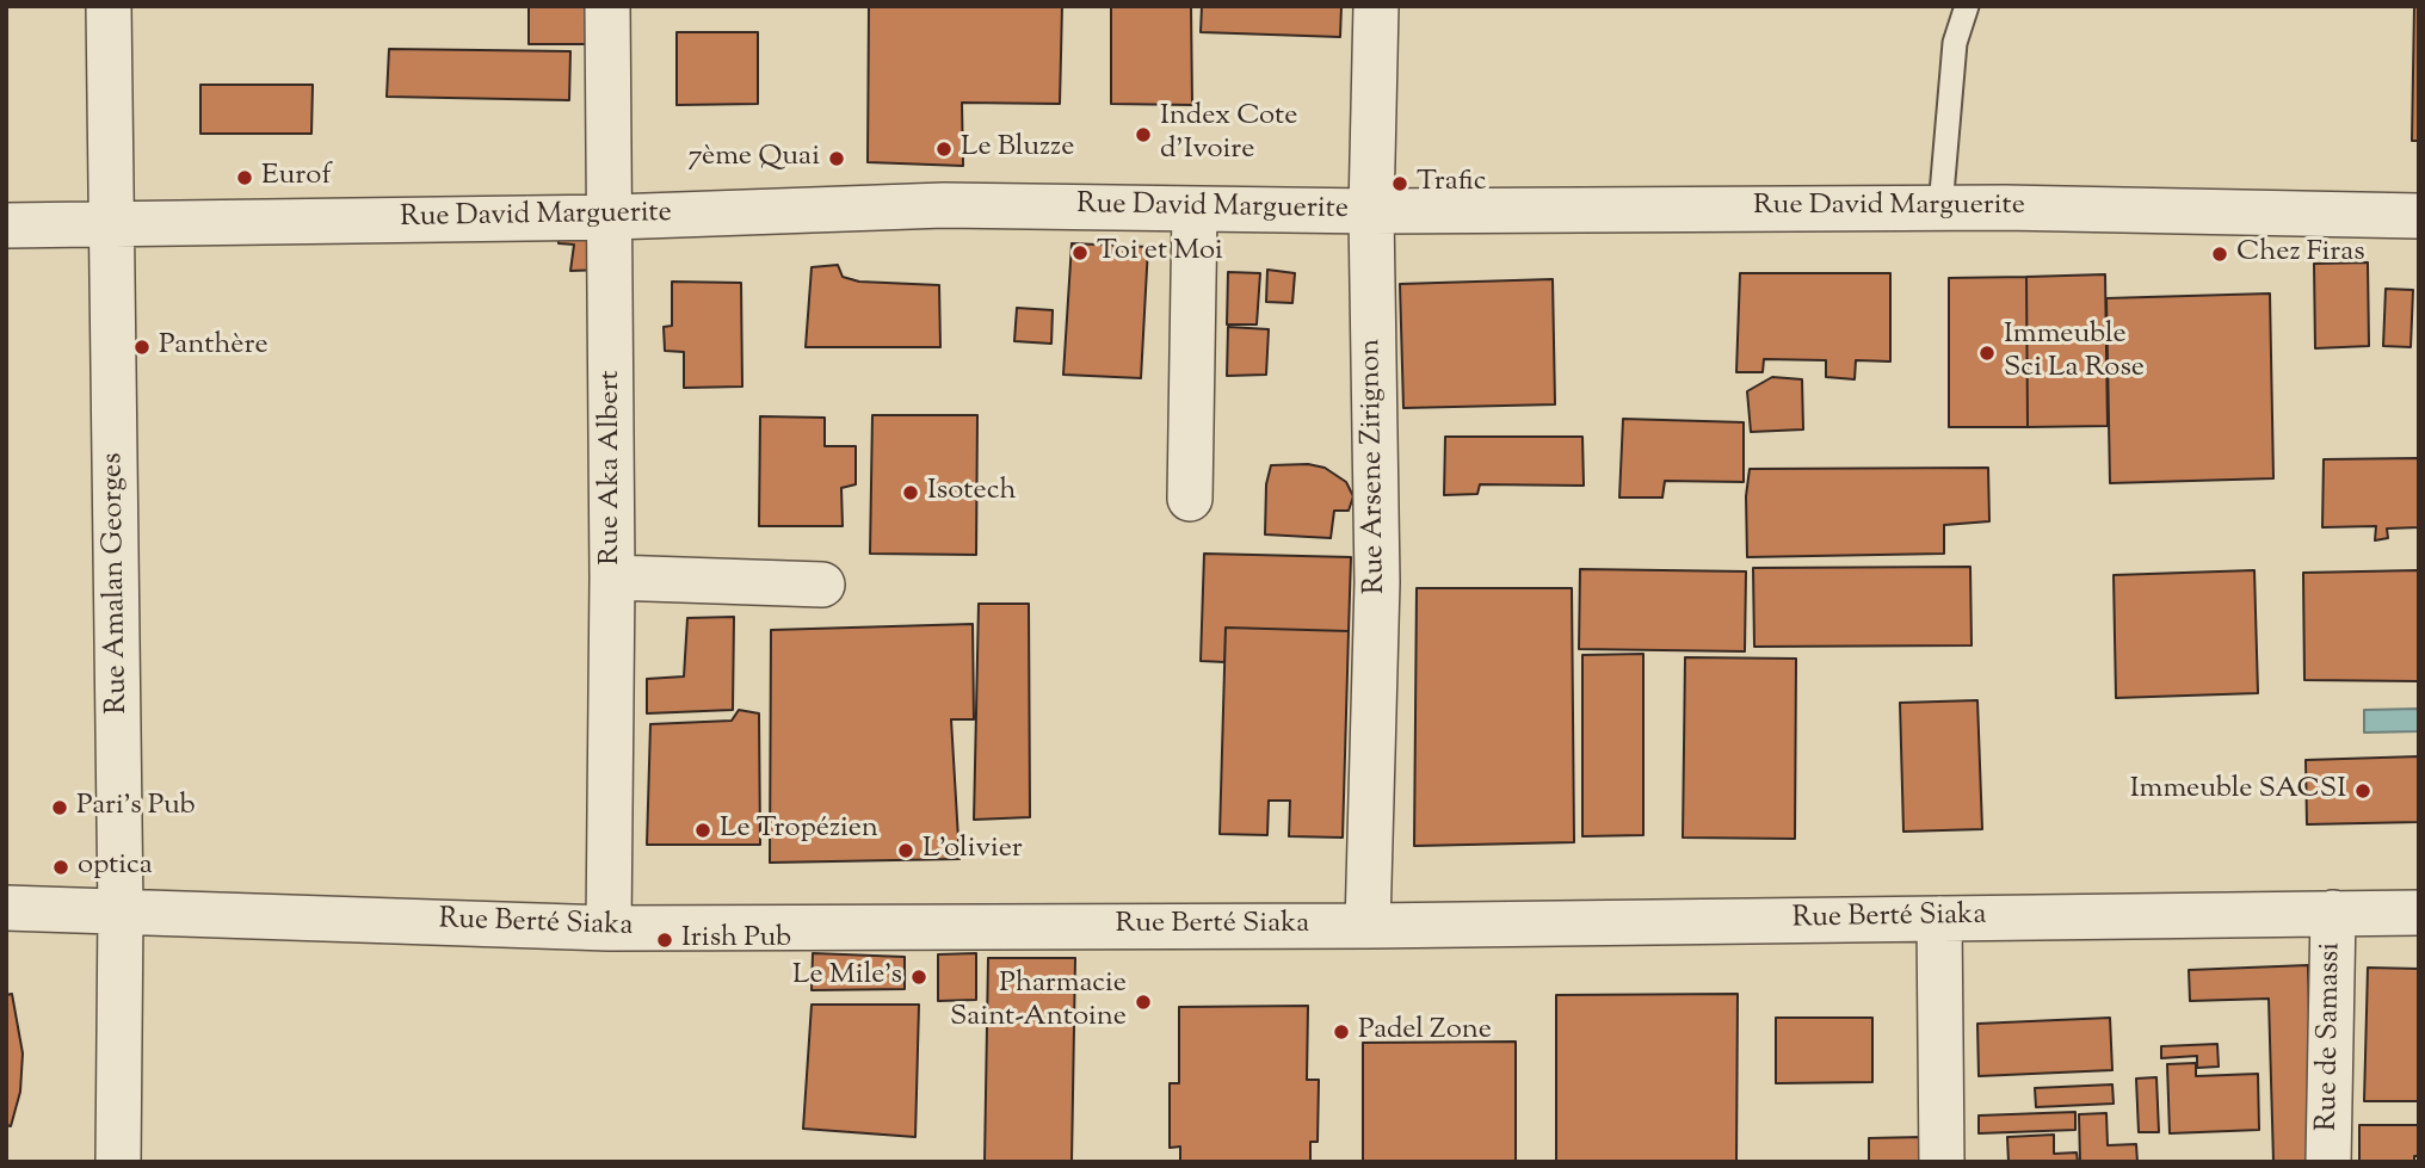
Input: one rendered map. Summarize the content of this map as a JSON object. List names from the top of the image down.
{
  "streets": {
    "street": [
      "Rue David Marguerite",
      "Rue Arsene Zirignon",
      "Rue Aka Albert",
      "Rue Amalan Georges",
      "Rue Berté Siaka",
      "Rue de Samassi"
    ]
  },
  "crossings": [
    ["Rue David Marguerite", "Rue Arsene Zirignon"],
    ["Rue David Marguerite", "Rue Aka Albert"],
    ["Rue David Marguerite", "Rue Amalan Georges"],
    ["Rue Arsene Zirignon", "Rue Berté Siaka"],
    ["Rue Aka Albert", "Rue Berté Siaka"],
    ["Rue Amalan Georges", "Rue Berté Siaka"],
    ["Rue Berté Siaka", "Rue de Samassi"]
  ],
  "places": [
    "Index Cote d'Ivoire",
    "Le Bluzze",
    "7ème Quai",
    "Eurof",
    "Trafic",
    "Toi et Moi",
    "Chez Firas",
    "Panthère",
    "Immeuble Sci La Rose",
    "Isotech",
    "Immeuble SACSI",
    "Pari's Pub",
    "Le Tropézien",
    "L’olivier",
    "optica",
    "Irish Pub",
    "Le Mile’s",
    "Pharmacie Saint-Antoine",
    "Padel Zone"
  ]
}
